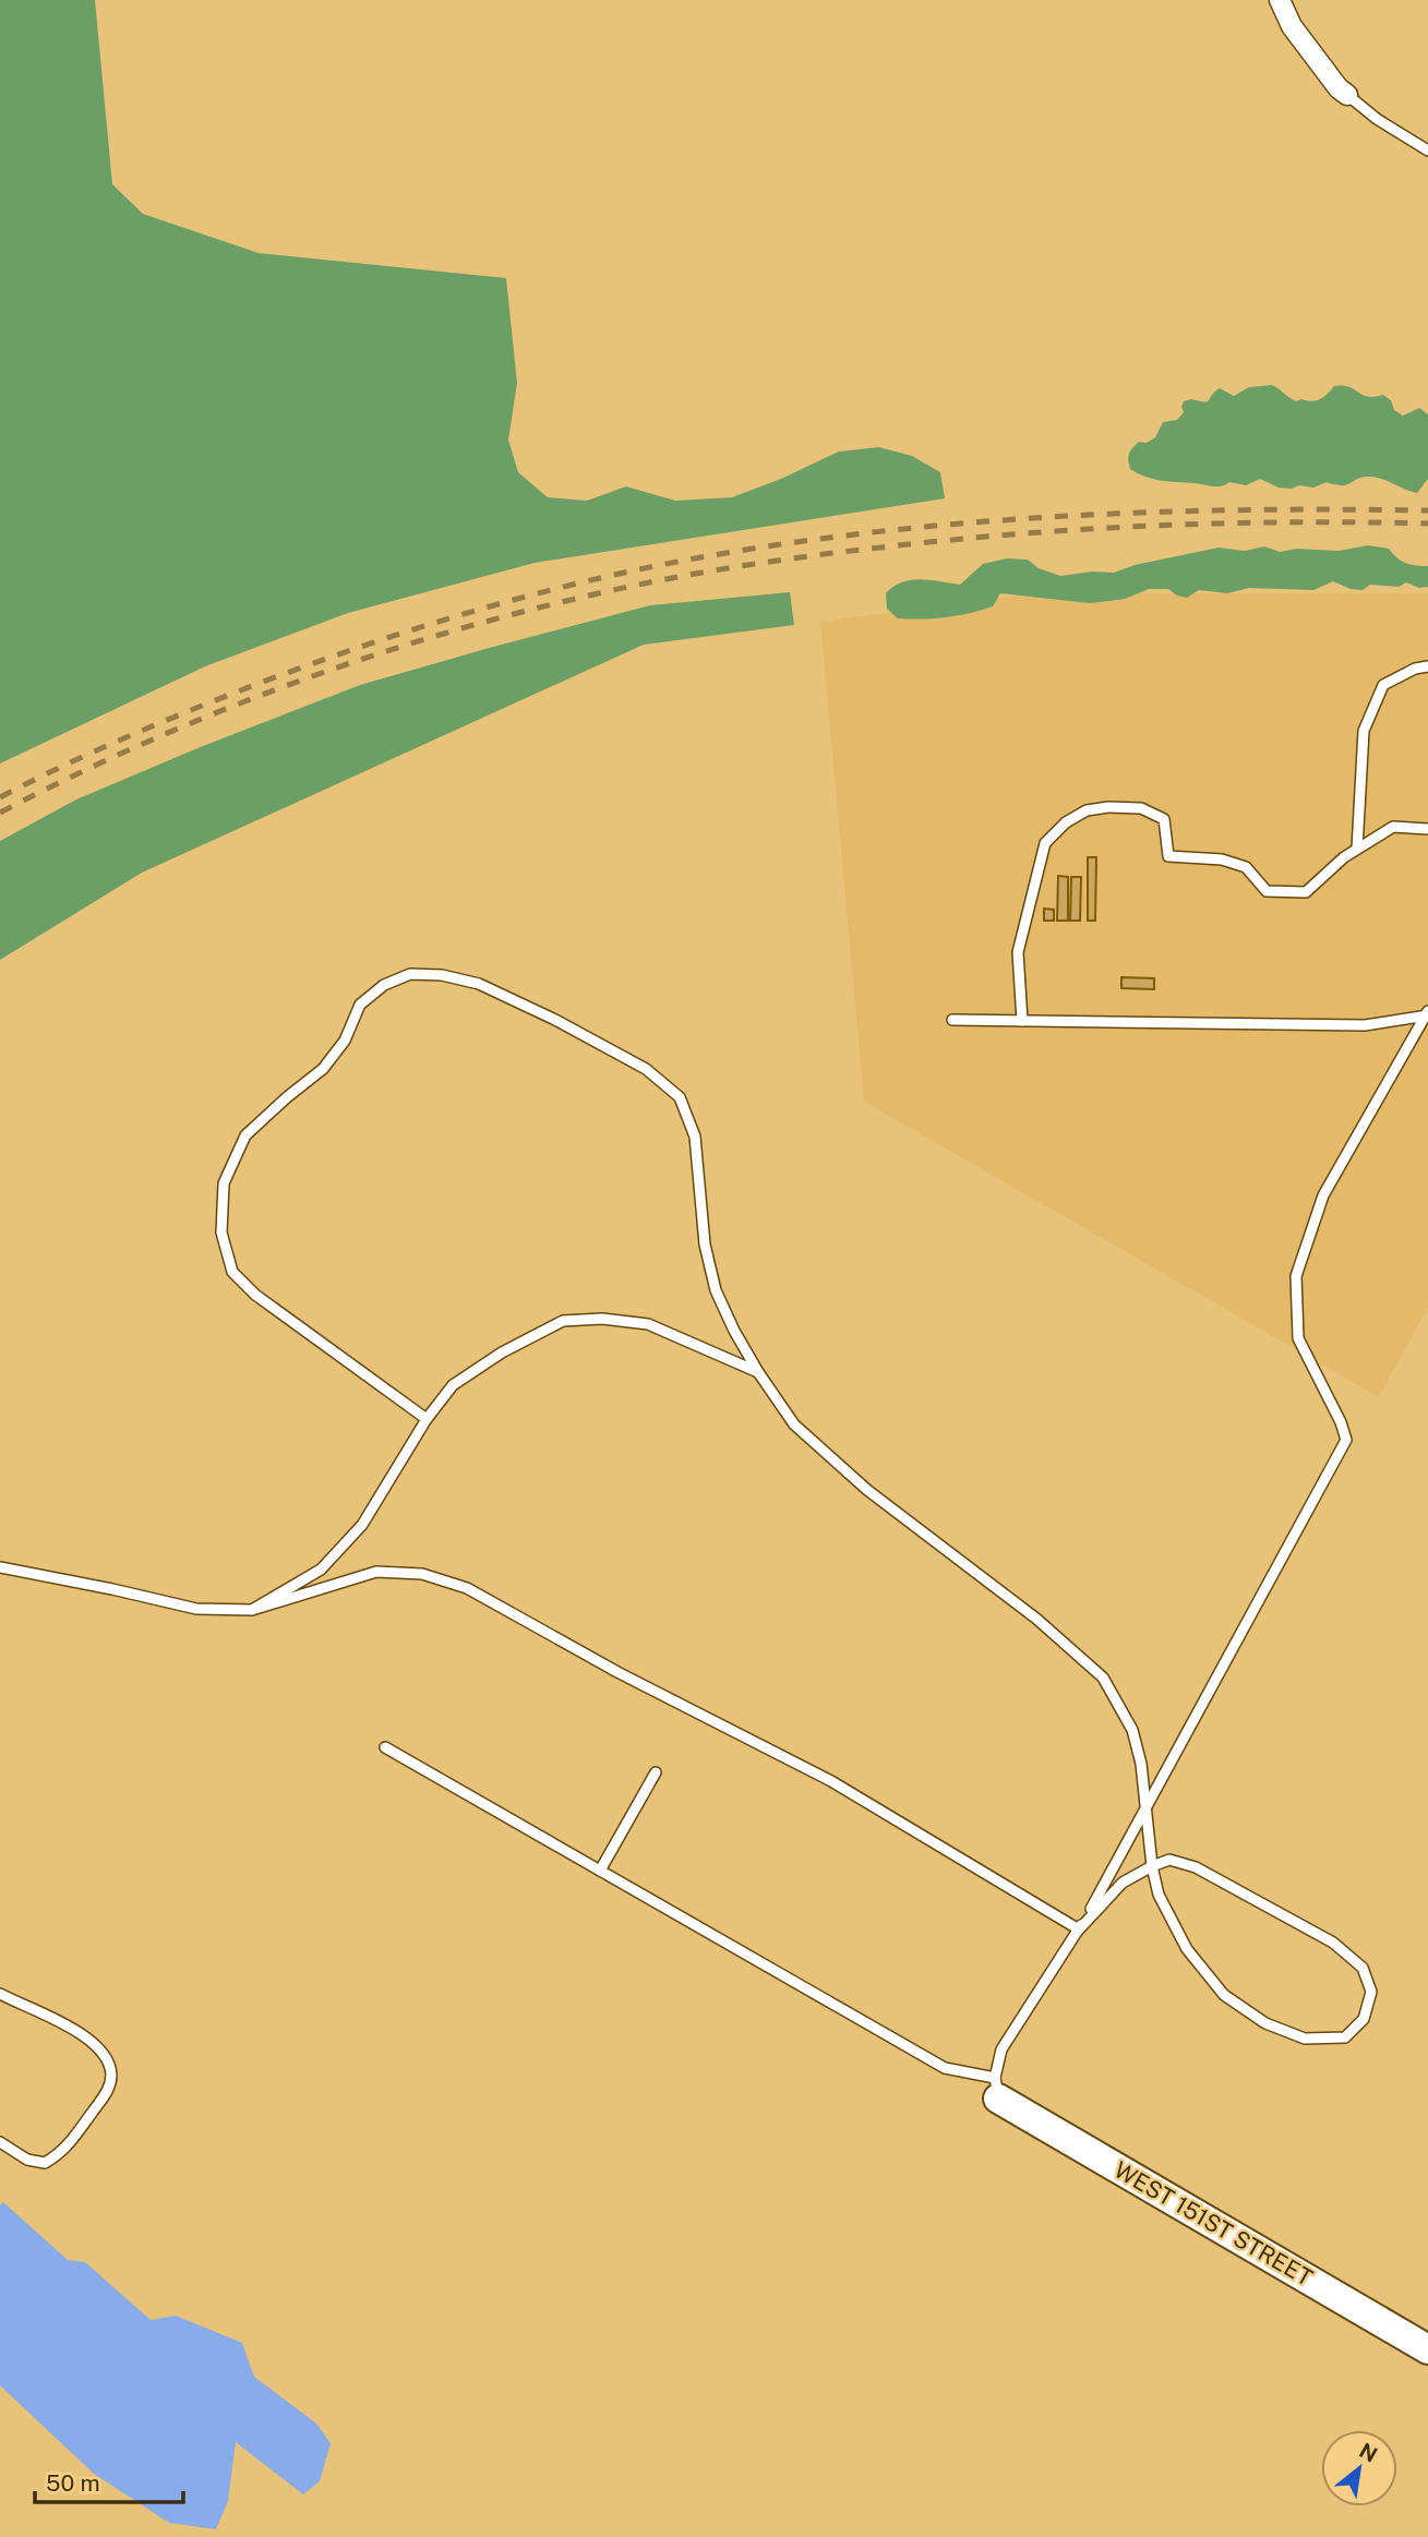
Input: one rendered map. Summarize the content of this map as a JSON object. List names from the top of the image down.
{
  "streets": {
    "street": ["WEST 151ST STREET"]
  },
  "scale_bar": "50 m",
  "north": "top right"
}
